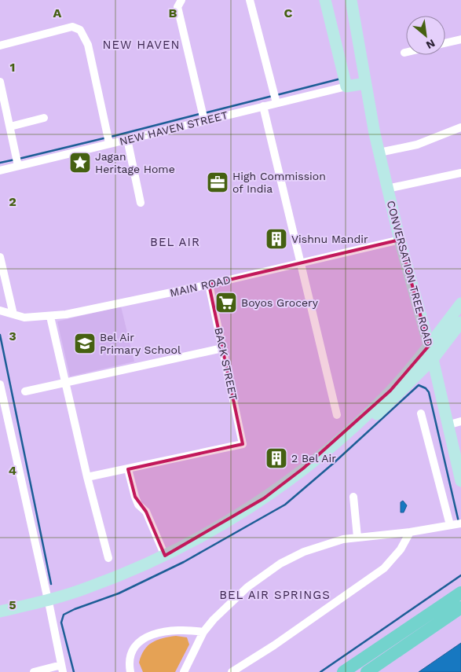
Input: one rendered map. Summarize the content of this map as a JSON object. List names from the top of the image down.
{
  "streets": {
    "main road": ["CONVERSATION TREE ROAD"],
    "street": ["NEW HAVEN STREET", "MAIN ROAD", "BACK STREET"]
  },
  "crossings": [
    ["CONVERSATION TREE ROAD", "MAIN ROAD"],
    ["MAIN ROAD", "BACK STREET"]
  ],
  "districts": ["NEW HAVEN", "BEL AIR", "BEL AIR SPRINGS"],
  "places": {
    "place": ["Jagan Heritage Home"],
    "office": ["High Commission of India"],
    "building": ["Vishnu Mandir", "2 Bel Air"],
    "supermarket": ["Boyos Grocery"],
    "school or university": ["Bel Air Primary School"]
  },
  "north": "bottom right",
  "grid": {
    "columns": ["A", "B", "C"],
    "rows": [
      "1",
      "2",
      "3",
      "4",
      "5"
    ]
  }
}
